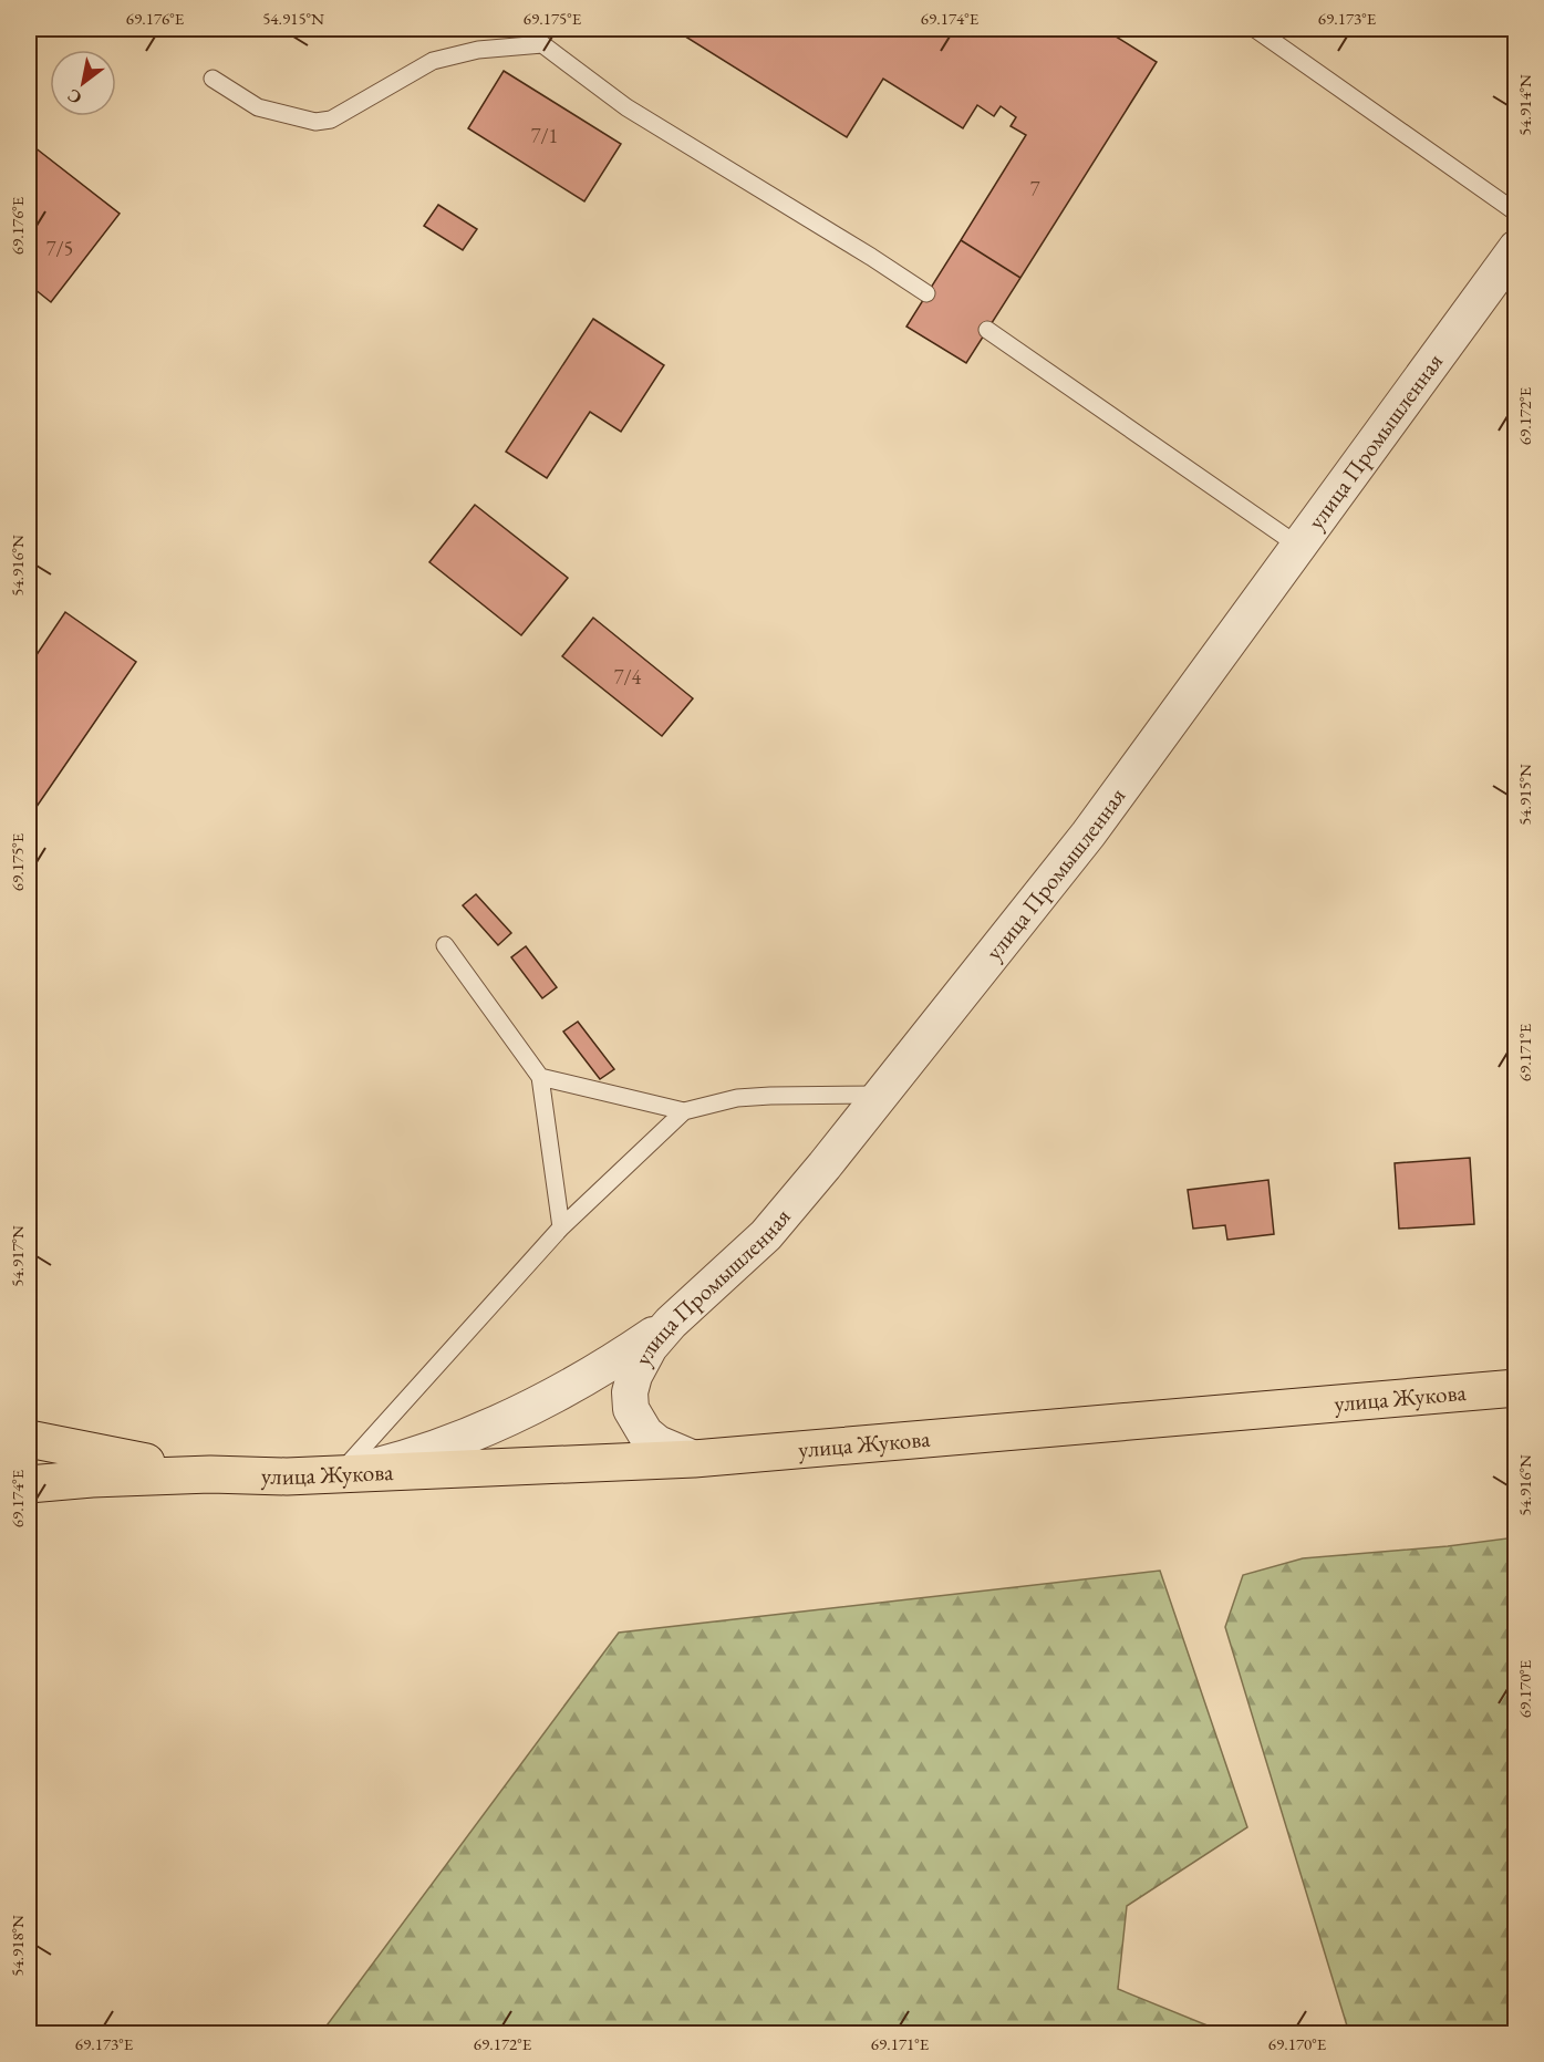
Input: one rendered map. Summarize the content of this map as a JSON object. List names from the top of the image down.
{
  "streets": {
    "main road": ["улица Жукова"],
    "street": ["улица Промышленная"]
  },
  "crossings": [
    ["улица Промышленная", "улица Жукова"]
  ],
  "house_numbers": [
    "7/1",
    "7",
    "7/5",
    "7/4"
  ],
  "north": "bottom left",
  "coordinates": [
    "69.176°E",
    "54.915°N",
    "69.175°E",
    "69.174°E",
    "69.173°E",
    "54.914°N",
    "69.172°E",
    "54.916°N",
    "69.171°E",
    "54.917°N",
    "69.170°E",
    "54.918°N"
  ]
}
